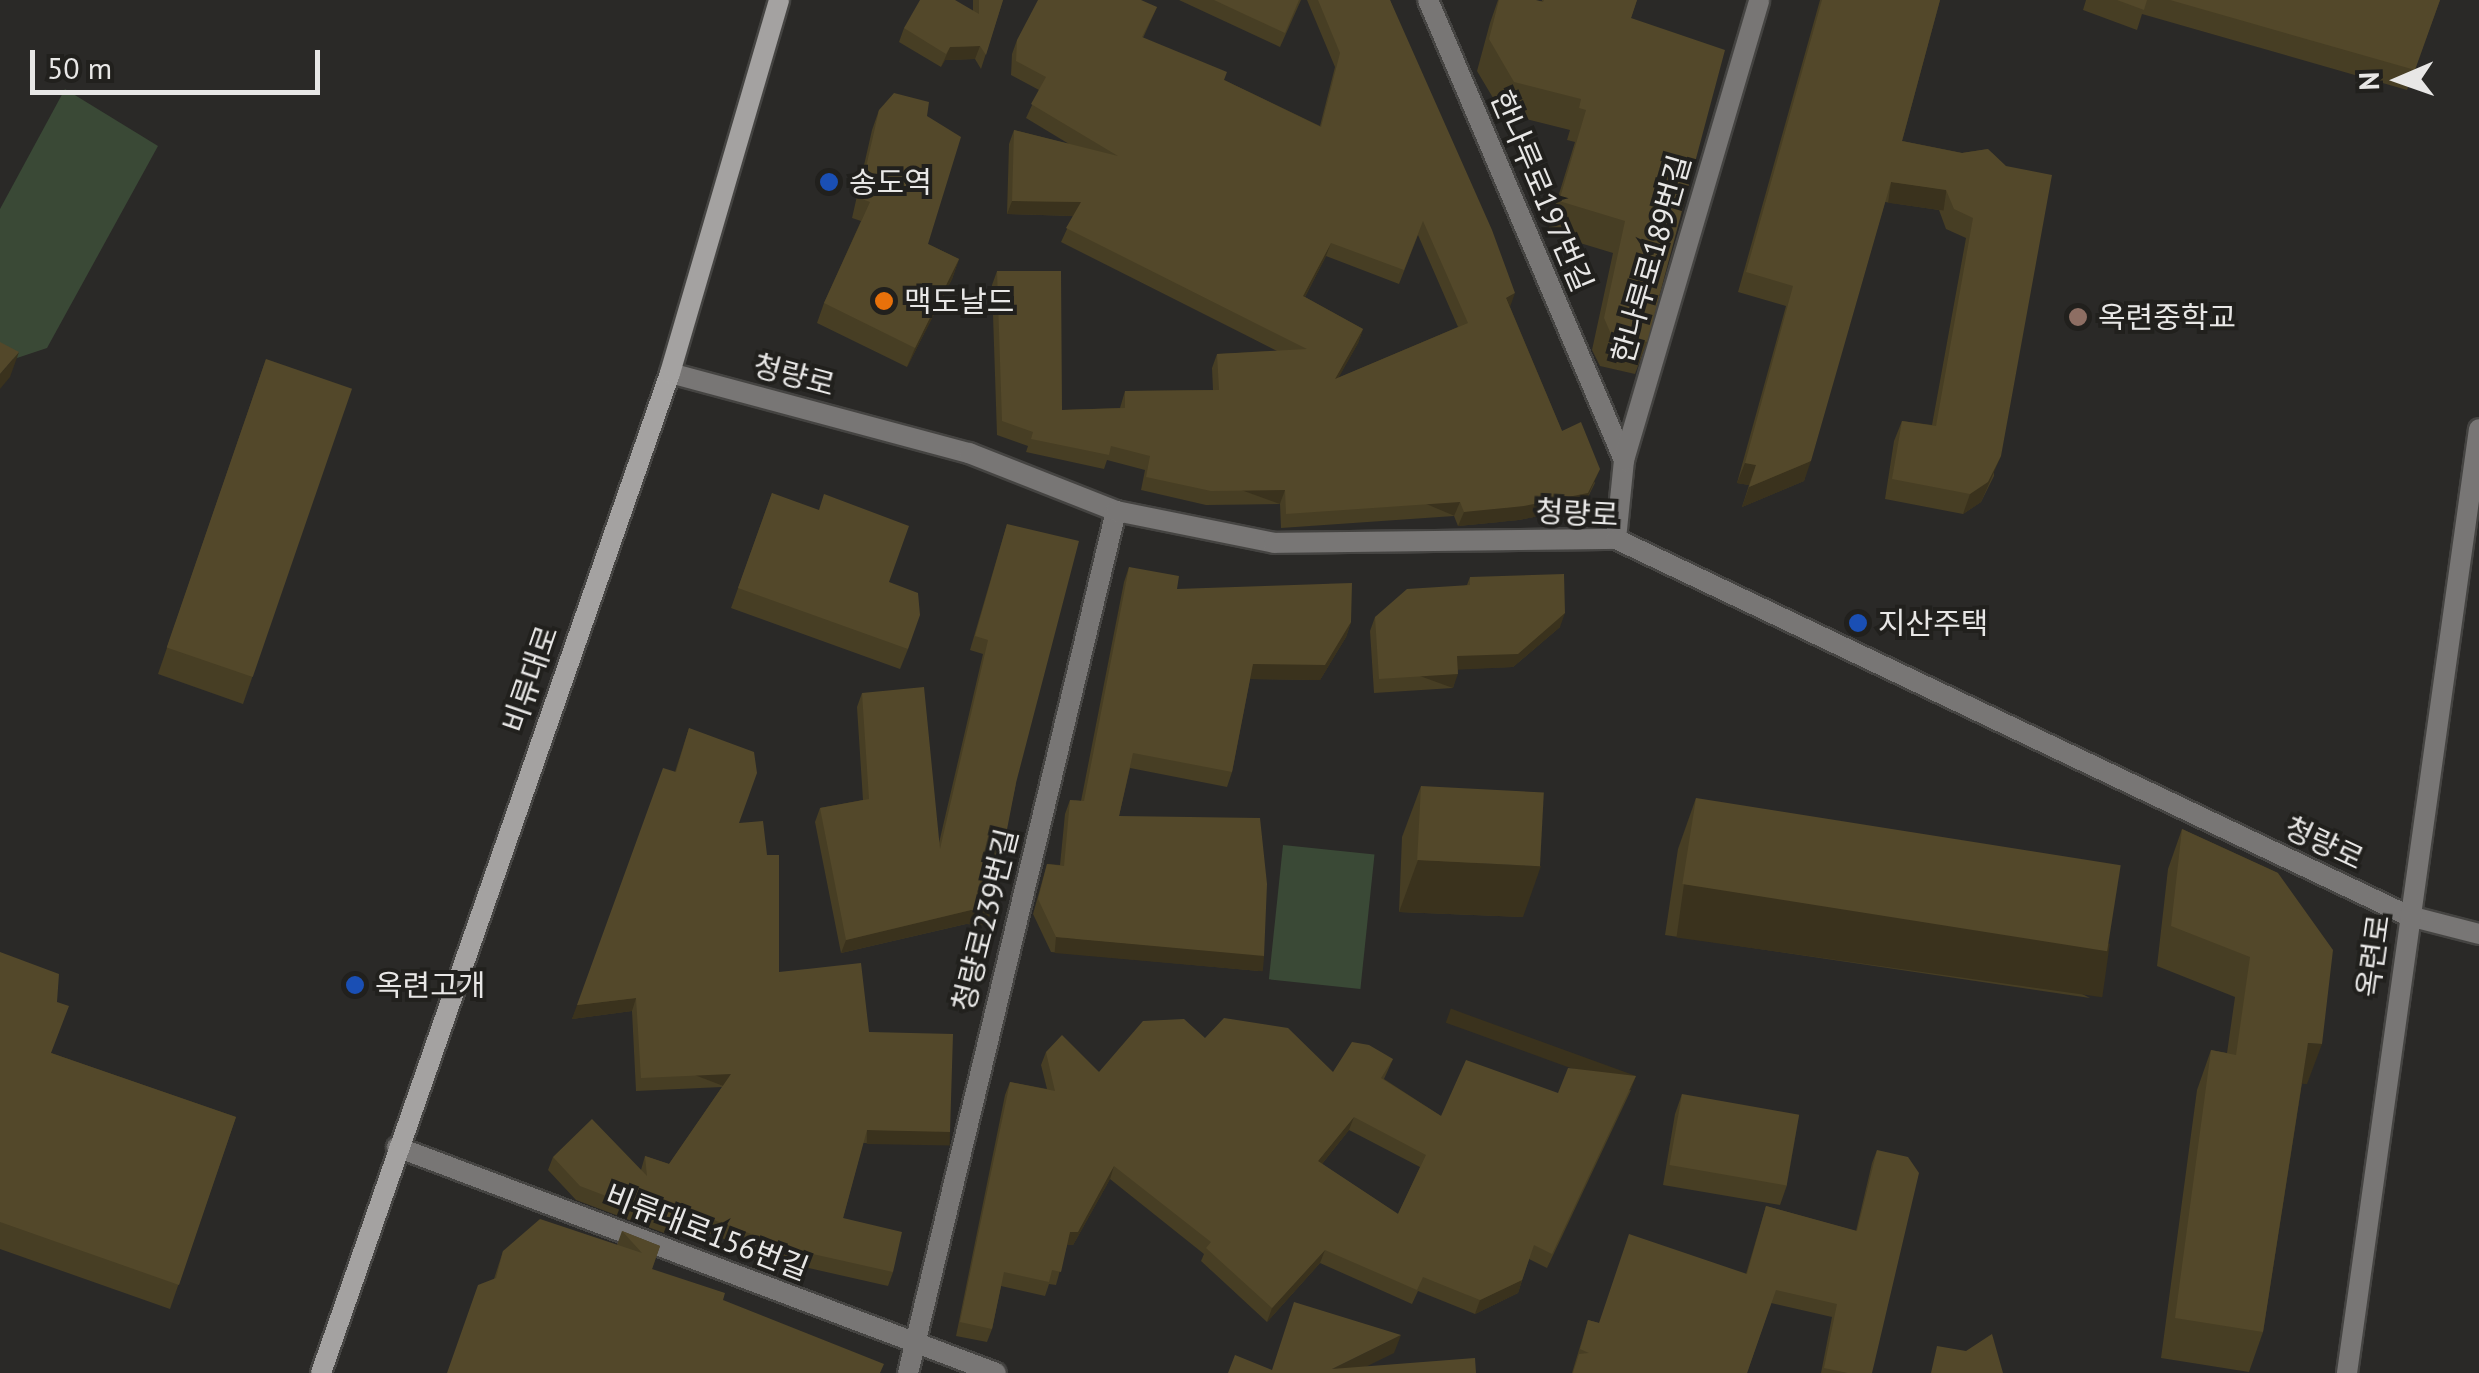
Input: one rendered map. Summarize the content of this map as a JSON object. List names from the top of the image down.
{
  "streets": {
    "main road": ["비류대로"],
    "street": [
      "한나루로197번길",
      "한나루로189번길",
      "청량로",
      "청량로239번길",
      "옥련로",
      "비류대로156번길"
    ]
  },
  "crossings": [
    ["한나루로197번길", "한나루로189번길"],
    ["한나루로189번길", "청량로"],
    ["청량로", "비류대로"],
    ["청량로", "청량로239번길"],
    ["청량로", "옥련로"],
    ["비류대로", "비류대로156번길"],
    ["청량로239번길", "비류대로156번길"]
  ],
  "places": [
    "송도역",
    "맥도날드",
    "옥련중학교",
    "지산주택",
    "옥련고개"
  ],
  "scale_bar": "50 m",
  "north": "left"
}
